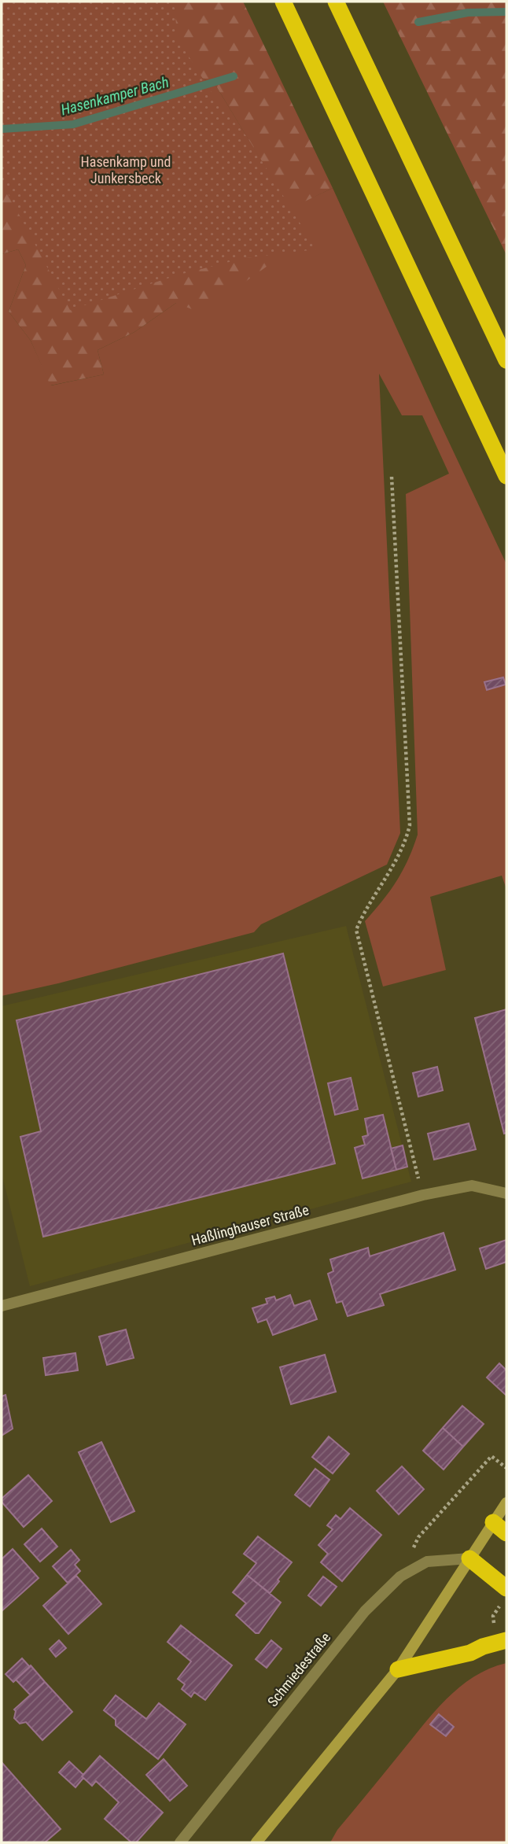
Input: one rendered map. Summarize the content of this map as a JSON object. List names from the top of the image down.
{
  "streets": {
    "street": ["Haßlinghauser Straße", "Schmiedestraße"]
  },
  "water": ["Hasenkamper Bach"],
  "parks": ["Hasenkamp und Junkersbeck"]
}
